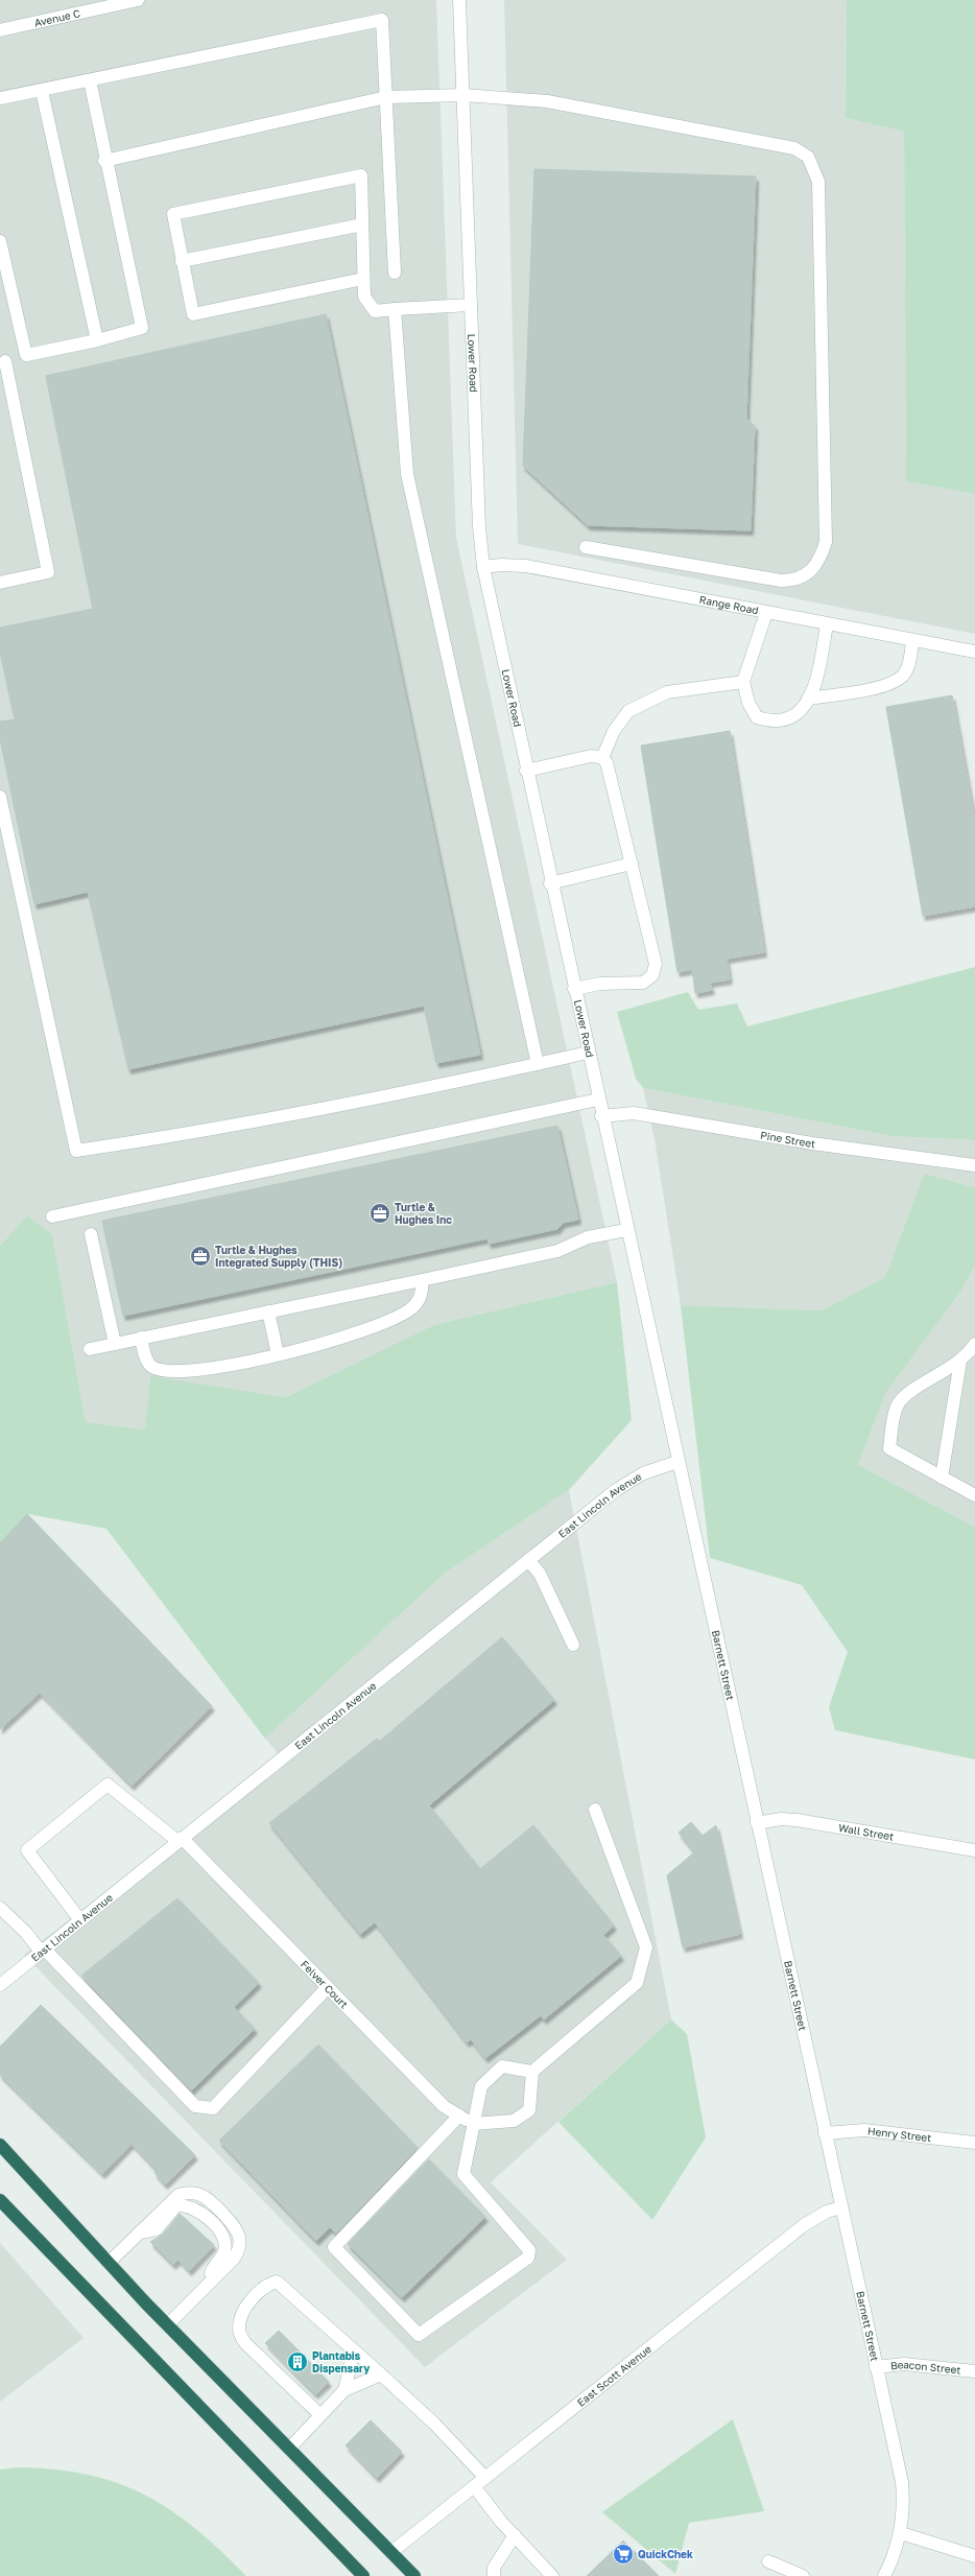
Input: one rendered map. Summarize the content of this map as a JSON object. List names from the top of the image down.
{
  "streets": {
    "street": [
      "Avenue C",
      "Lower Road",
      "Range Road",
      "Pine Street",
      "East Lincoln Avenue",
      "Barnett Street",
      "Wall Street",
      "Felver Court",
      "Henry Street",
      "Beacon Street",
      "East Scott Avenue"
    ]
  },
  "crossings": [
    ["Lower Road", "Range Road"],
    ["Lower Road", "Pine Street"],
    ["Lower Road", "Barnett Street"],
    ["East Lincoln Avenue", "Barnett Street"],
    ["East Lincoln Avenue", "Felver Court"],
    ["Barnett Street", "Wall Street"],
    ["Barnett Street", "Henry Street"],
    ["Barnett Street", "Beacon Street"],
    ["Barnett Street", "East Scott Avenue"]
  ],
  "places": {
    "office": ["Turtle & Hughes Inc", "Turtle & Hughes Integrated Supply (THIS)"],
    "building": ["Plantabis Dispensary"],
    "supermarket": ["QuickChek"]
  }
}
